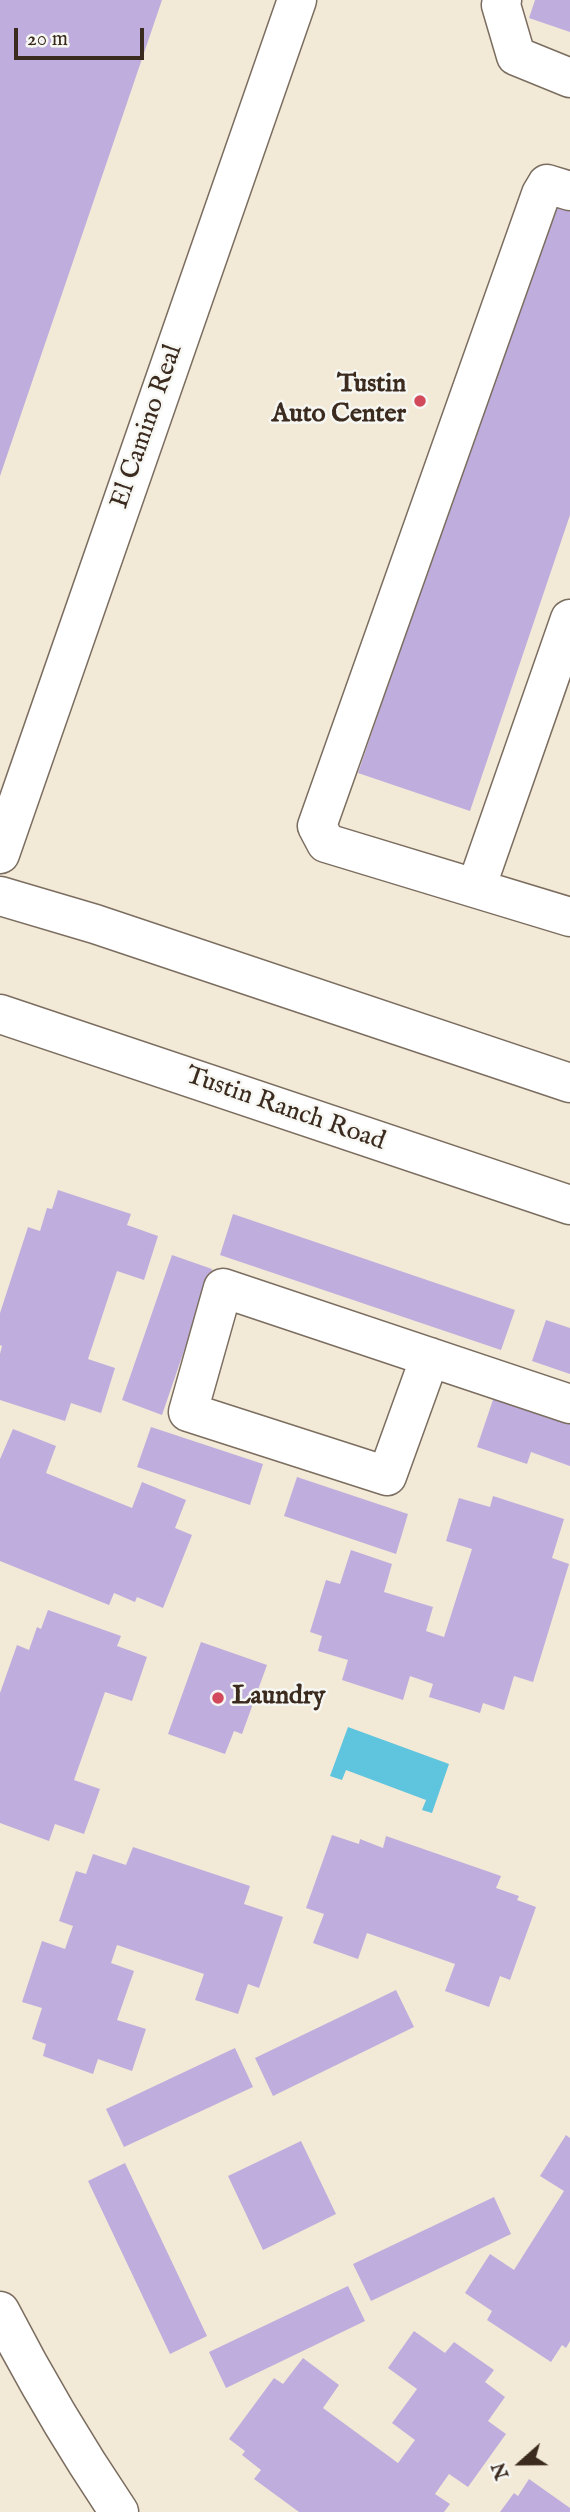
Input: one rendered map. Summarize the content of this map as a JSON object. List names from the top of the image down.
{
  "streets": {
    "main road": ["El Camino Real", "Tustin Ranch Road"]
  },
  "places": ["Tustin Auto Center", "Laundry"],
  "scale_bar": "20 m",
  "north": "left"
}
